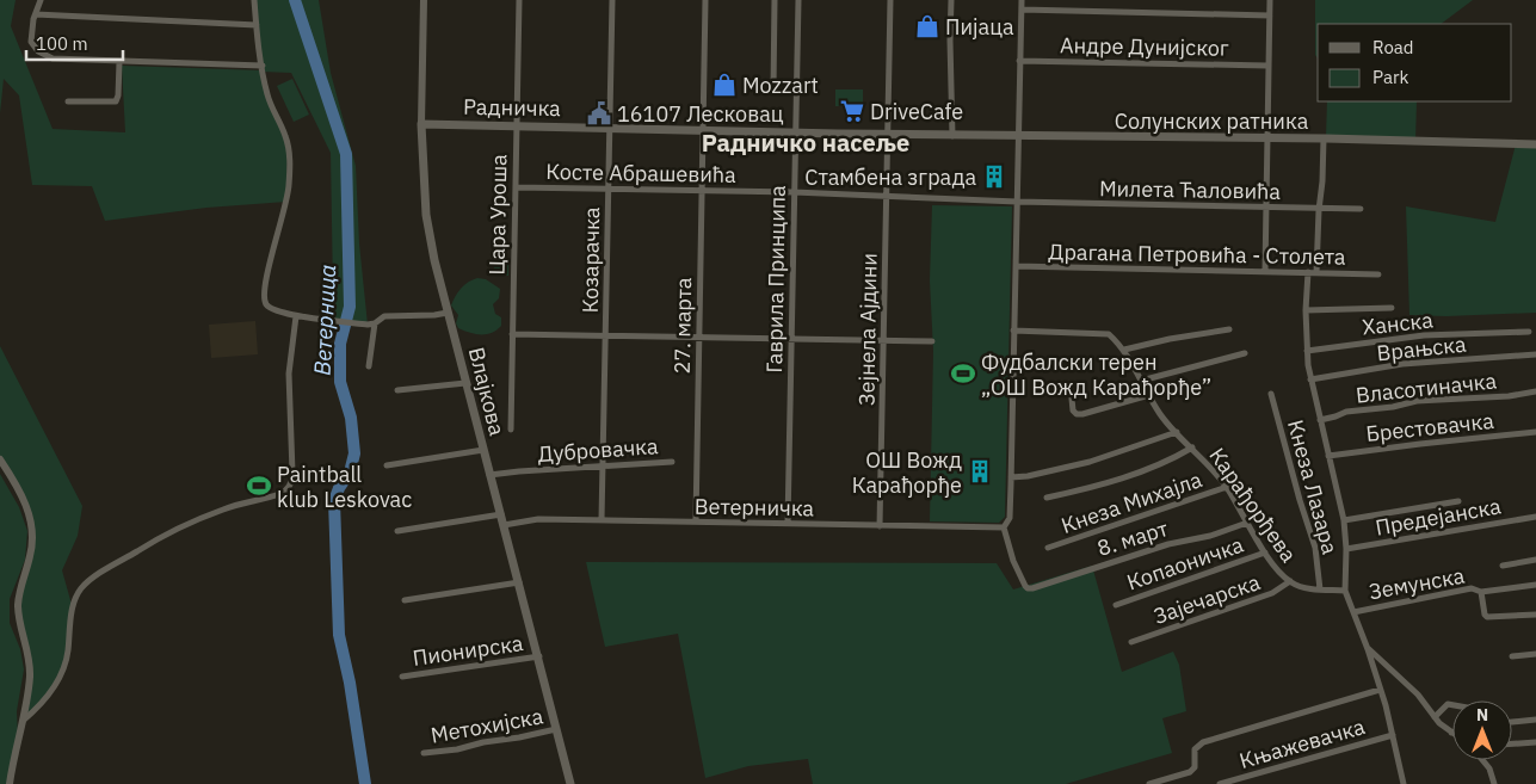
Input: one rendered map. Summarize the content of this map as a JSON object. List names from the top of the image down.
{
  "streets": {
    "main road": ["Радничка", "Солунских ратника", "Влајкова"],
    "street": [
      "Андре Дунијског",
      "Косте Абрашевића",
      "Милета Ћаловића",
      "Цара Уроша",
      "Драгана Петровића - Столета",
      "Козарачка",
      "Гаврила Принципа",
      "Ханска",
      "27. марта",
      "Зејнела Ајдини",
      "Врањска",
      "Власотиначка",
      "Брестовачка",
      "Дубровачка",
      "Кнеза Лазара",
      "Кнеза Михајла",
      "Карађорђева",
      "Ветерничка",
      "Предејанска",
      "8. март",
      "Копаоничка",
      "Земунска",
      "Зајечарска",
      "Пионирска",
      "Метохијска",
      "Књажевачка"
    ]
  },
  "crossings": [
    ["Радничка", "Солунских ратника"],
    ["Радничка", "Цара Уроша"],
    ["Радничка", "Козарачка"],
    ["Радничка", "Гаврила Принципа"],
    ["Радничка", "27. марта"],
    ["Радничка", "Зејнела Ајдини"],
    ["Радничка", "Влајкова"],
    ["Солунских ратника", "Зејнела Ајдини"],
    ["Косте Абрашевића", "Милета Ћаловића"],
    ["Косте Абрашевића", "Цара Уроша"],
    ["Косте Абрашевића", "Козарачка"],
    ["Косте Абрашевића", "Гаврила Принципа"],
    ["Косте Абрашевића", "27. марта"],
    ["Косте Абрашевића", "Зејнела Ајдини"],
    ["Козарачка", "Дубровачка"],
    ["Козарачка", "Ветерничка"],
    ["Гаврила Принципа", "Ветерничка"],
    ["27. марта", "Ветерничка"],
    ["Зејнела Ајдини", "Ветерничка"],
    ["Влајкова", "Дубровачка"],
    ["Влајкова", "Ветерничка"],
    ["Влајкова", "Пионирска"],
    ["Влајкова", "Метохијска"],
    ["Кнеза Лазара", "Карађорђева"],
    ["Кнеза Михајла", "Карађорђева"],
    ["Карађорђева", "8. март"],
    ["Карађорђева", "Копаоничка"],
    ["Карађорђева", "Зајечарска"],
    ["Ветерничка", "8. март"]
  ],
  "districts": ["Радничко насеље"],
  "water": ["Ветерница"],
  "places": {
    "shop": ["Пијаца", "Mozzart"],
    "supermarket": ["DriveCafe"],
    "public building": ["16107 Лесковац"],
    "building": ["Стамбена зграда", "ОШ Вожд Карађорђе"],
    "sports": ["Фудбалски терен „ОШ Вожд Карађорђе”", "Paintball klub Leskovac"]
  },
  "legend": ["Road", "Park"],
  "scale_bar": "100 m",
  "north": "top"
}
